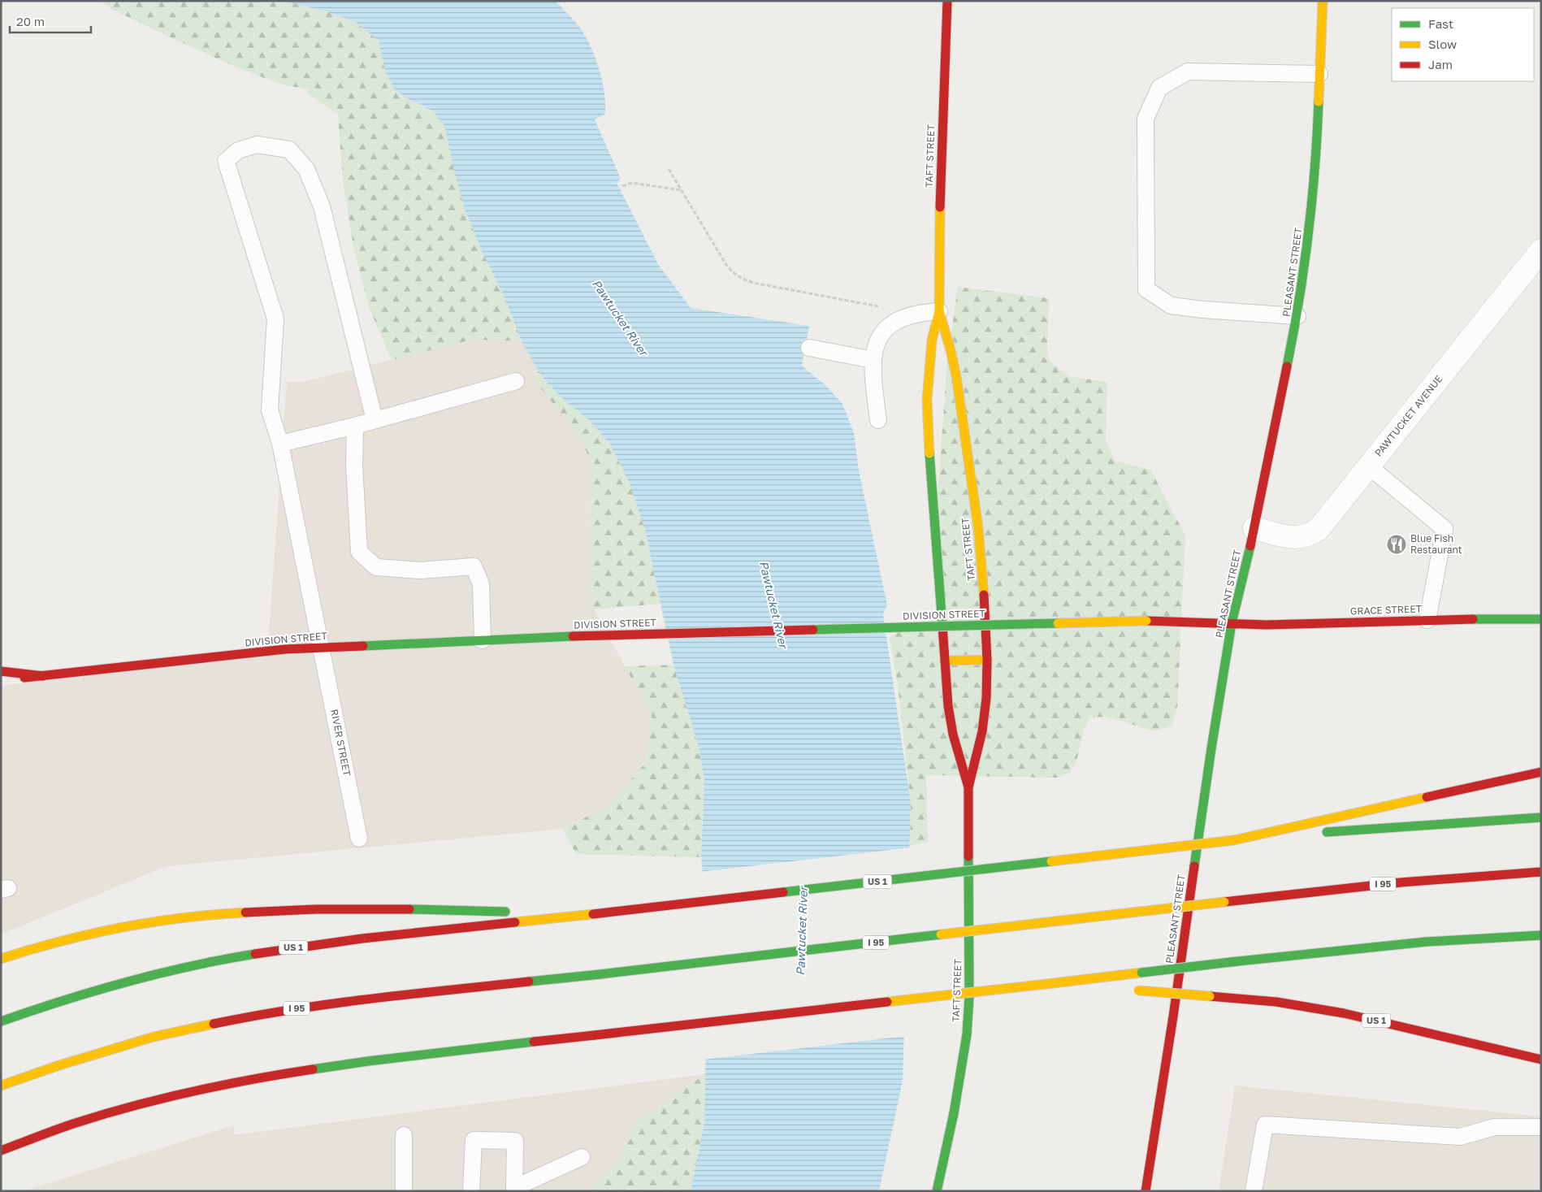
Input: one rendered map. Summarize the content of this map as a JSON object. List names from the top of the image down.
{
  "streets": {
    "main road": [
      "TAFT STREET",
      "PLEASANT STREET",
      "GRACE STREET",
      "DIVISION STREET",
      "US 1",
      "I 95"
    ],
    "street": ["PAWTUCKET AVENUE"],
    "lane": ["RIVER STREET"]
  },
  "crossings": [
    ["PLEASANT STREET", "PAWTUCKET AVENUE"],
    ["PLEASANT STREET", "GRACE STREET"],
    ["PLEASANT STREET", "DIVISION STREET"],
    ["GRACE STREET", "DIVISION STREET"],
    ["DIVISION STREET", "RIVER STREET"]
  ],
  "water": ["Pawtucket River"],
  "places": {
    "restaurant": ["Blue Fish Restaurant"]
  },
  "legend": ["Fast", "Slow", "Jam"],
  "scale_bar": "20 m"
}
